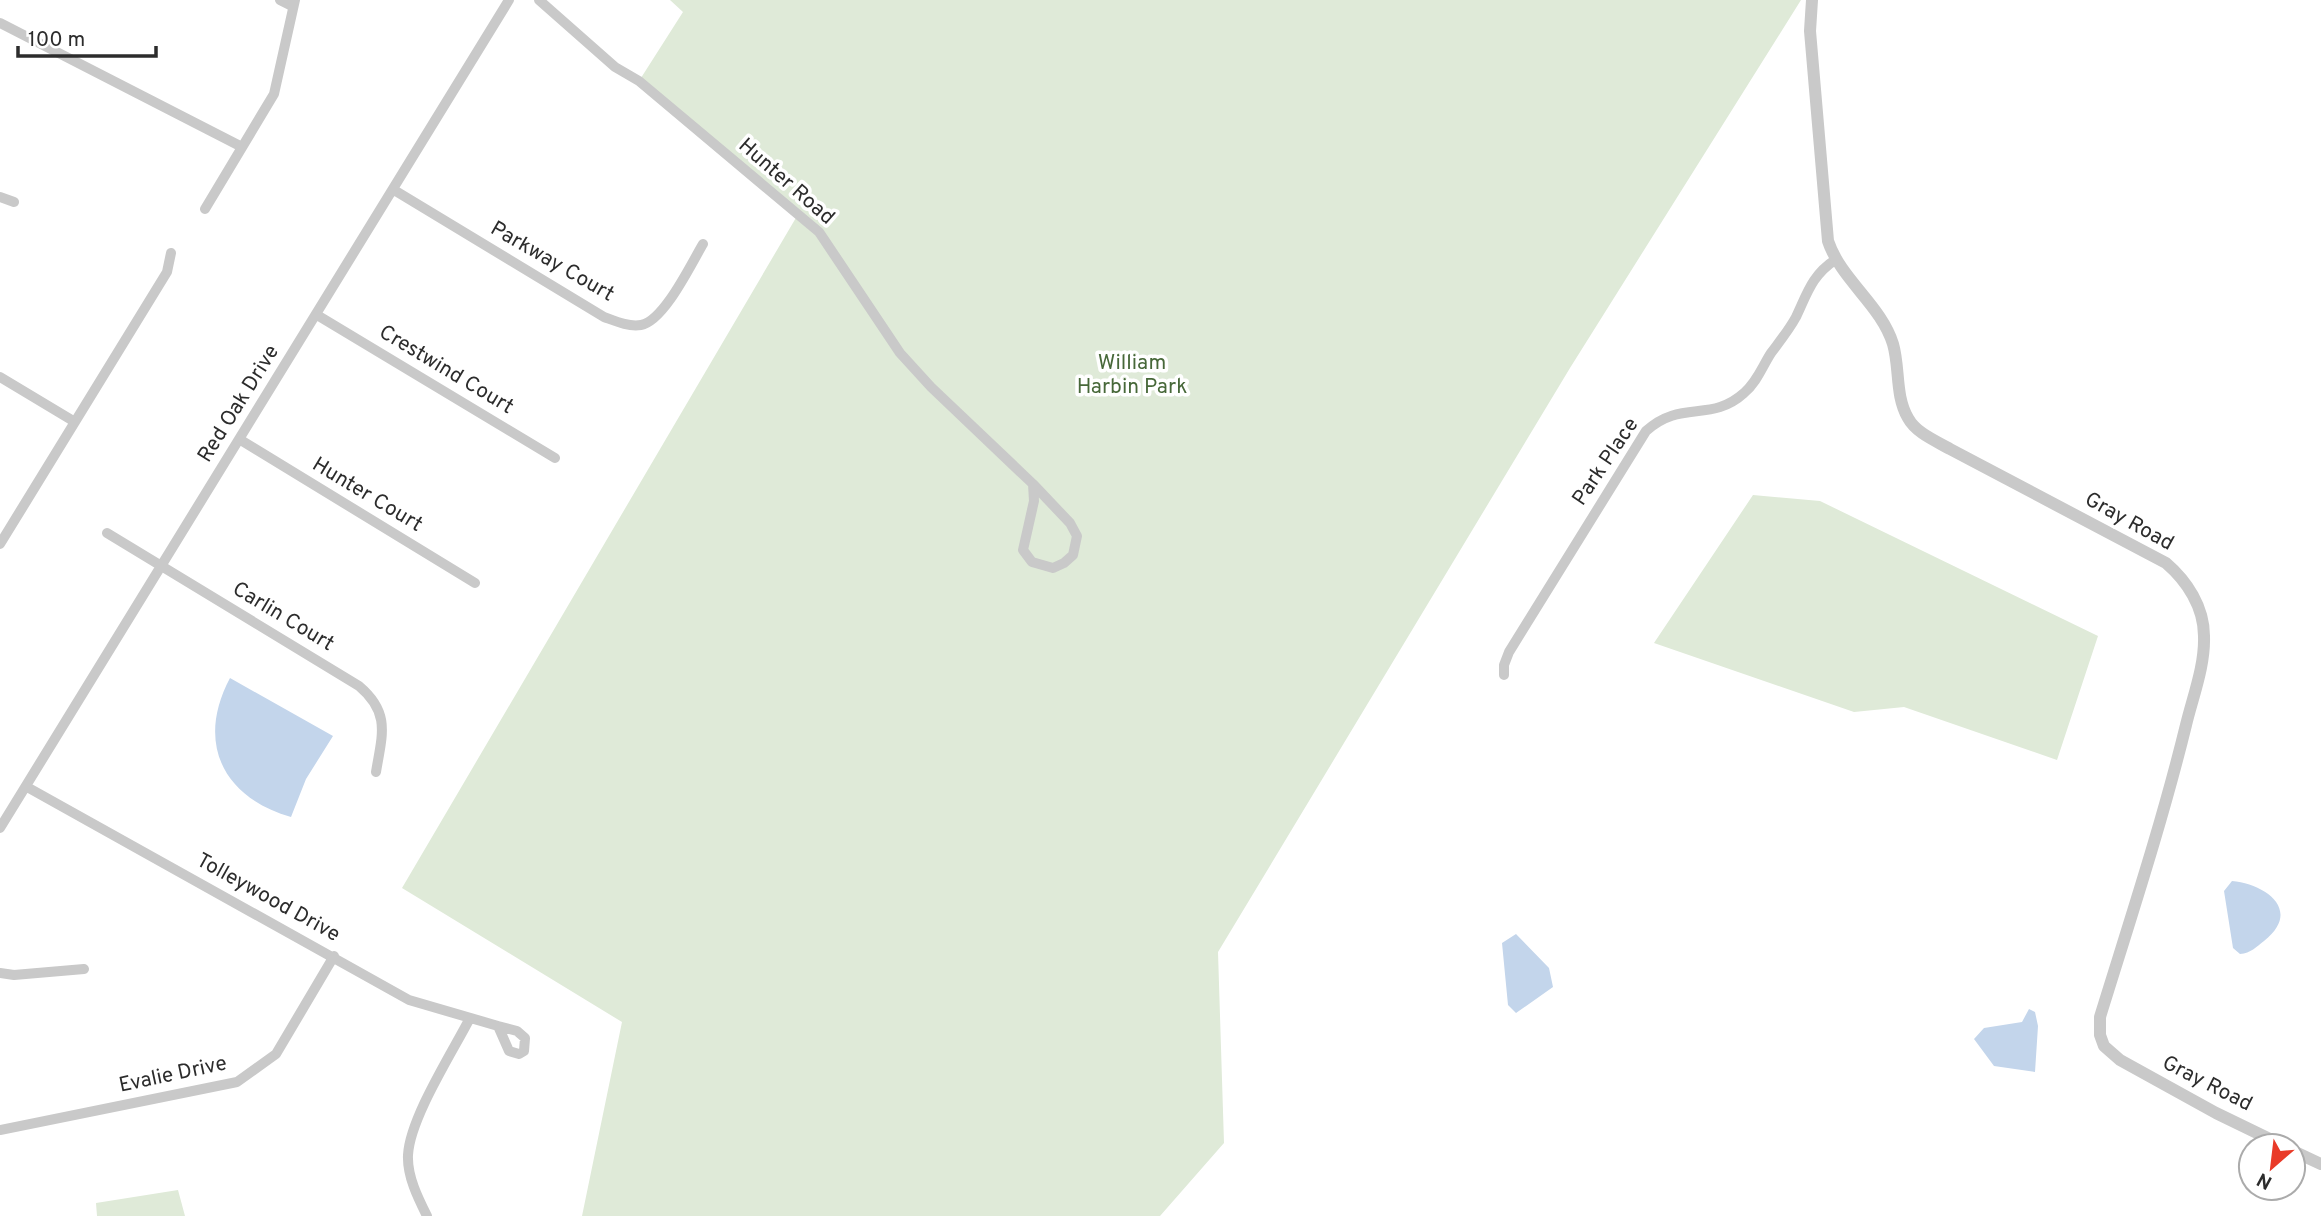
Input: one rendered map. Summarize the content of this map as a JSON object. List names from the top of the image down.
{
  "streets": {
    "street": [
      "Hunter Road",
      "Parkway Court",
      "Crestwind Court",
      "Red Oak Drive",
      "Park Place",
      "Hunter Court",
      "Gray Road",
      "Carlin Court",
      "Tolleywood Drive",
      "Evalie Drive"
    ]
  },
  "crossings": [
    ["Parkway Court", "Red Oak Drive"],
    ["Crestwind Court", "Red Oak Drive"],
    ["Red Oak Drive", "Hunter Court"],
    ["Red Oak Drive", "Carlin Court"],
    ["Red Oak Drive", "Tolleywood Drive"],
    ["Park Place", "Gray Road"],
    ["Tolleywood Drive", "Evalie Drive"]
  ],
  "parks": ["William Harbin Park"],
  "scale_bar": "100 m",
  "north": "bottom left"
}
